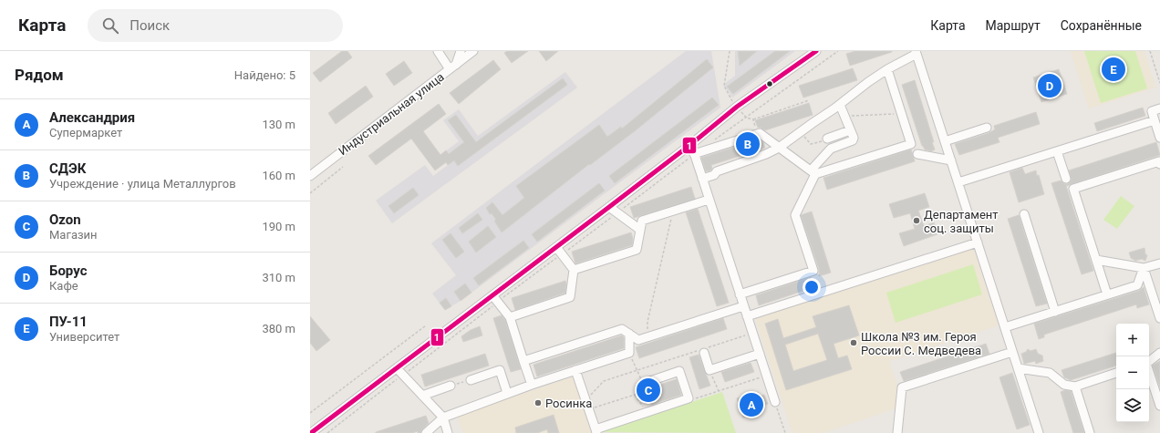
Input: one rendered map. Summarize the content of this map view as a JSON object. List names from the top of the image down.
{
  "streets": {
    "street": ["Индустриальная улица"]
  },
  "places": ["Департамент соц. защиты", "Школа №3 им. Героя России С. Медведева", "Росинка"],
  "lines": ["transit line 1"],
  "page": {
    "header": "Карта",
    "search": "Поиск",
    "nav": ["Карта", "Маршрут", "Сохранённые"],
    "heading": ["Рядом", "Найдено: 5"],
    "pins": [
      "E",
      "D",
      "B",
      "C",
      "A"
    ],
    "list": [
      {
        "mark": "A",
        "name": "Александрия",
        "note": "Супермаркет",
        "value": "130 m"
      },
      {
        "mark": "B",
        "name": "СДЭК",
        "note": "Учреждение · улица Металлургов",
        "value": "160 m"
      },
      {
        "mark": "C",
        "name": "Ozon",
        "note": "Магазин",
        "value": "190 m"
      },
      {
        "mark": "D",
        "name": "Борус",
        "note": "Кафе",
        "value": "310 m"
      },
      {
        "mark": "E",
        "name": "ПУ-11",
        "note": "Университет",
        "value": "380 m"
      }
    ],
    "map_buttons": ["+", "−"]
  }
}
